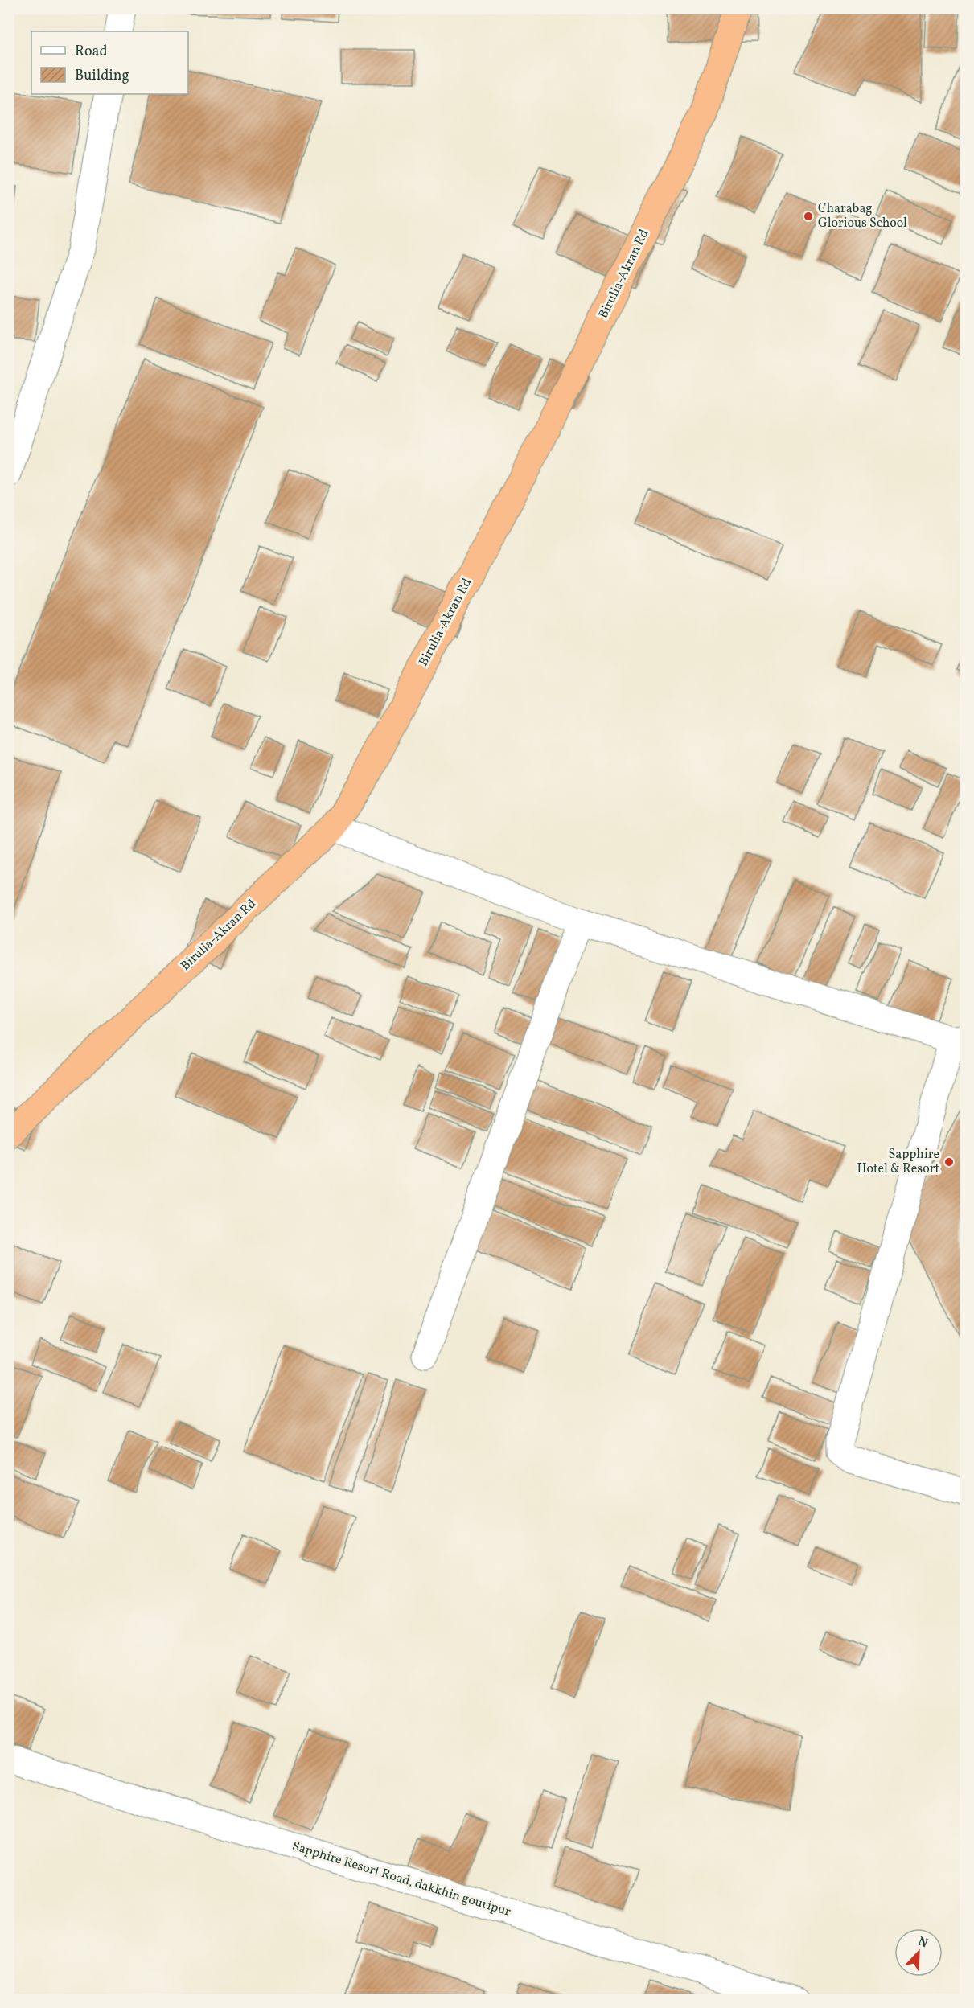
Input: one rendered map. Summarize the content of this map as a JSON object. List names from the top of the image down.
{
  "streets": {
    "highway": ["Birulia-Akran Rd"],
    "street": ["Sapphire Resort Road, dakkhin gouripur"]
  },
  "places": ["Charabag Glorious School", "Sapphire Hotel & Resort"],
  "legend": ["Road", "Building"],
  "north": "top right"
}
